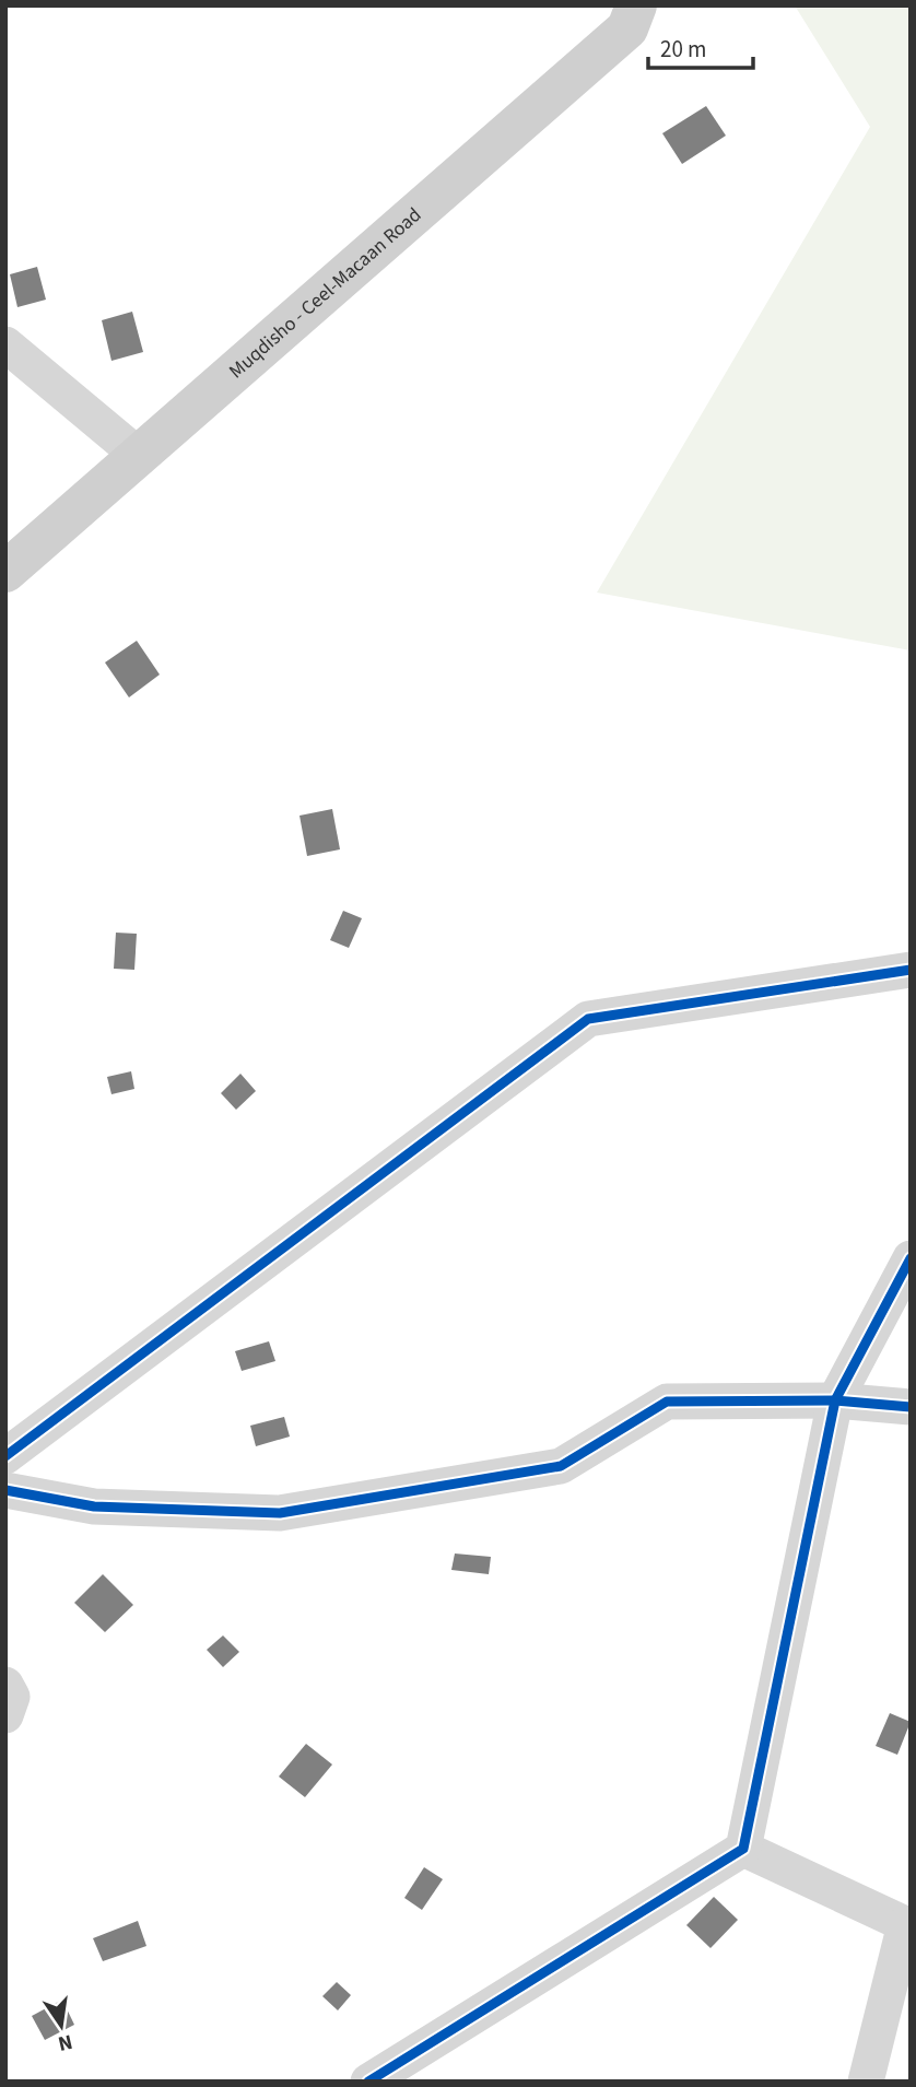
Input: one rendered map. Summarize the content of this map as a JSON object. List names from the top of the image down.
{
  "streets": {
    "street": ["Muqdisho - Ceel-Macaan Road"]
  },
  "scale_bar": "20 m",
  "north": "bottom"
}
